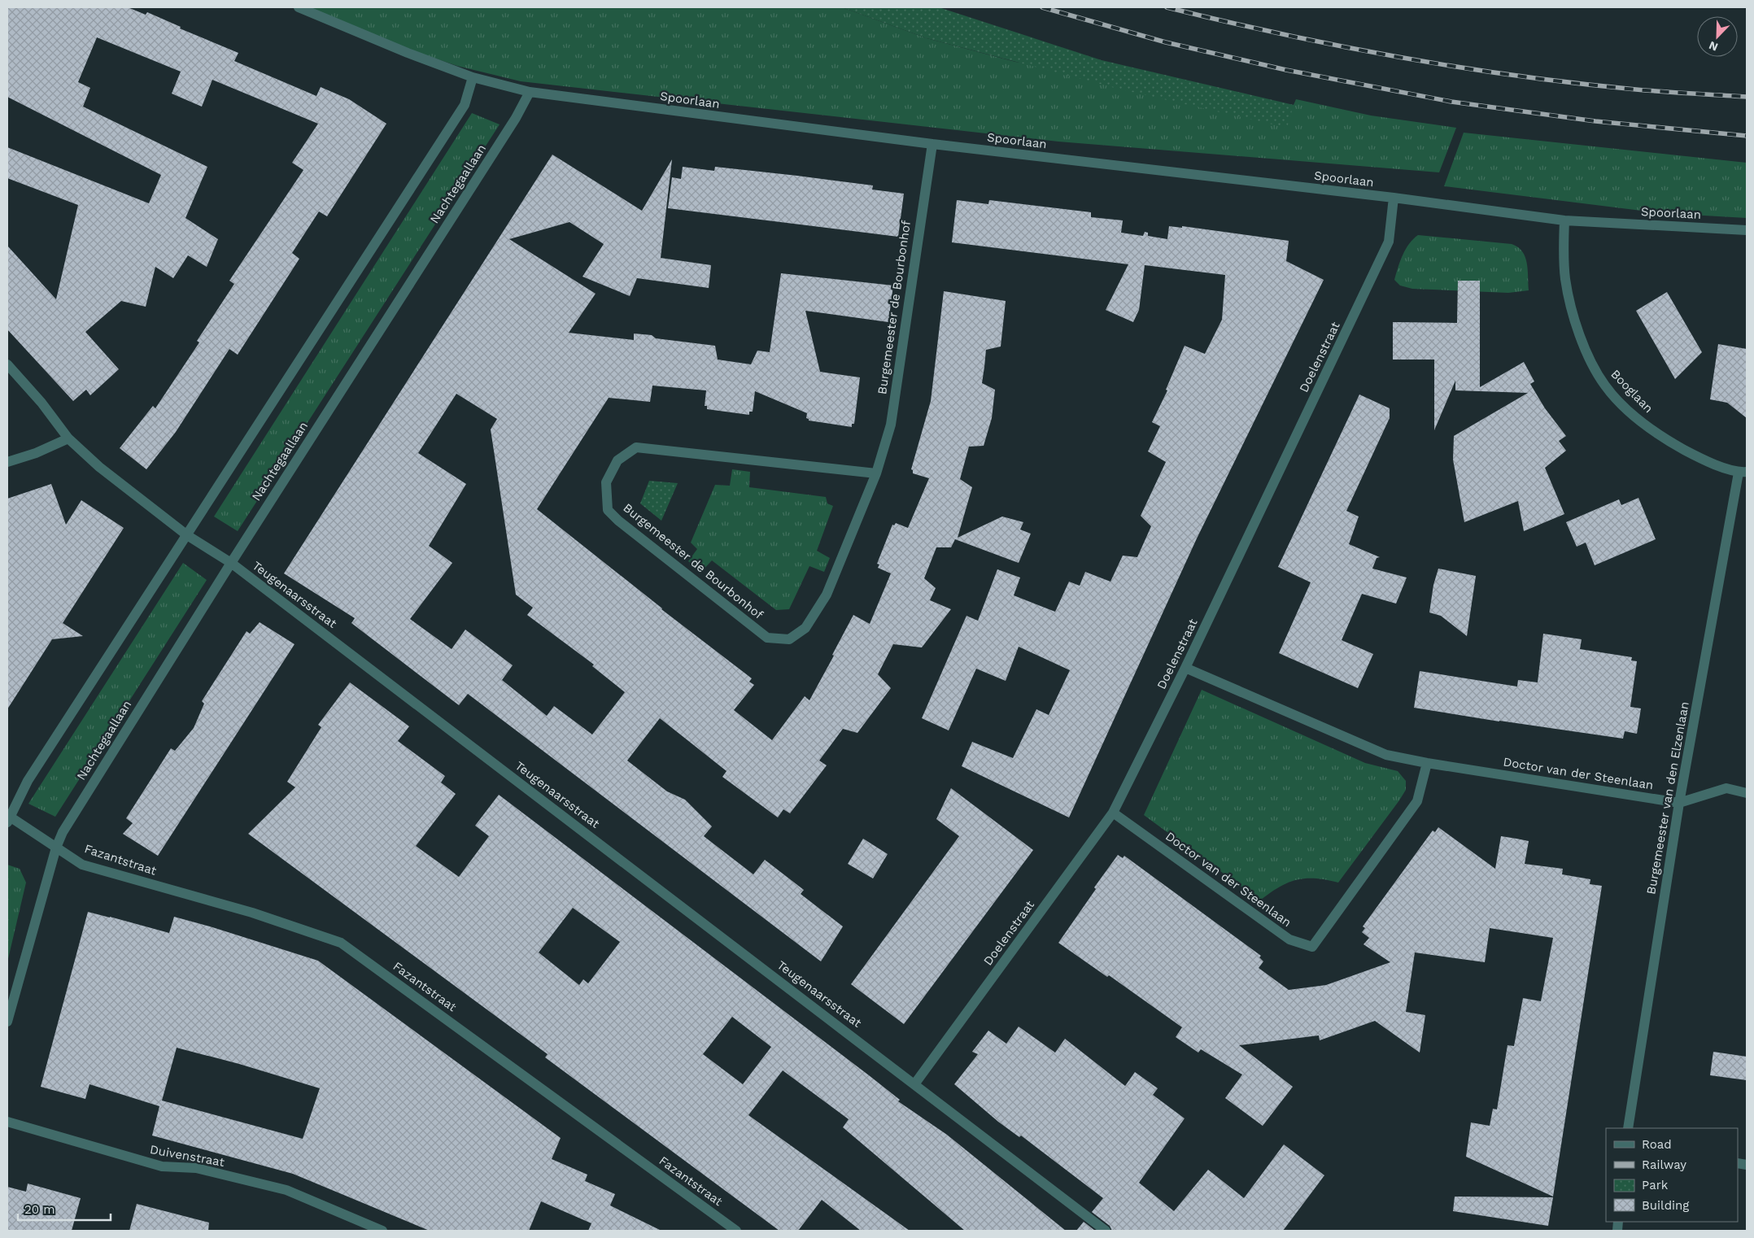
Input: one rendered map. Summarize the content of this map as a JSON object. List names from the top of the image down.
{
  "streets": {
    "street": [
      "Spoorlaan",
      "Nachtegaallaan",
      "Burgemeester de Bourbonhof",
      "Doelenstraat",
      "Booglaan",
      "Teugenaarsstraat",
      "Doctor van der Steenlaan",
      "Burgemeester van den Elzenlaan",
      "Fazantstraat",
      "Duivenstraat"
    ]
  },
  "crossings": [
    ["Spoorlaan", "Nachtegaallaan"],
    ["Spoorlaan", "Burgemeester de Bourbonhof"],
    ["Spoorlaan", "Doelenstraat"],
    ["Spoorlaan", "Booglaan"],
    ["Nachtegaallaan", "Teugenaarsstraat"],
    ["Nachtegaallaan", "Fazantstraat"],
    ["Doelenstraat", "Teugenaarsstraat"],
    ["Doelenstraat", "Doctor van der Steenlaan"],
    ["Booglaan", "Burgemeester van den Elzenlaan"],
    ["Doctor van der Steenlaan", "Burgemeester van den Elzenlaan"]
  ],
  "legend": [
    "Road",
    "Railway",
    "Park",
    "Building"
  ],
  "scale_bar": "20 m",
  "north": "bottom left"
}
